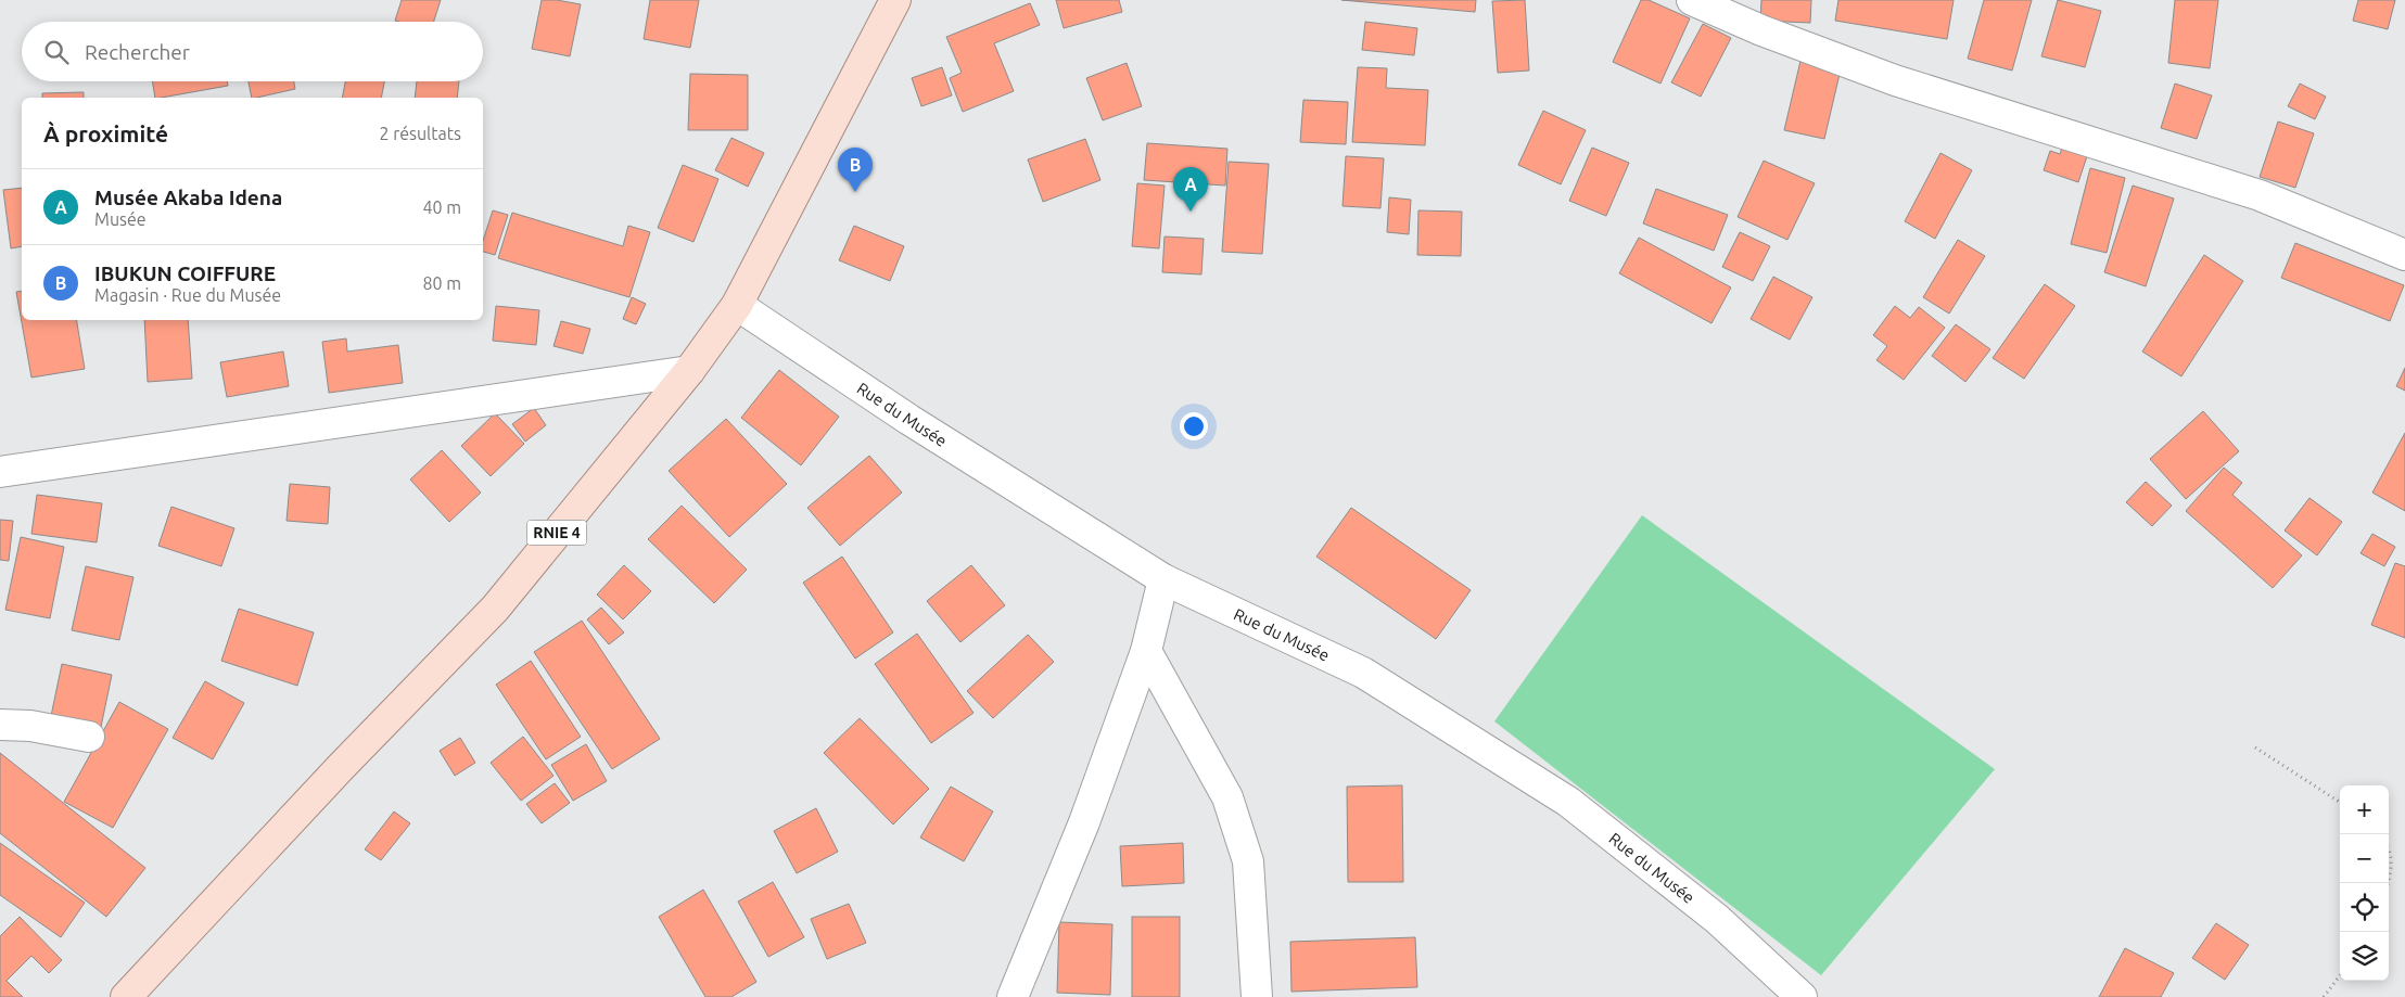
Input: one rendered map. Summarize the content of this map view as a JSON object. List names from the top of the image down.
{
  "streets": {
    "main road": ["RNIE 4"],
    "street": ["Rue du Musée"]
  },
  "crossings": [
    ["Rue du Musée", "RNIE 4"]
  ],
  "page": {
    "search": "Rechercher",
    "heading": ["À proximité", "2 résultats"],
    "pins": ["B", "A"],
    "list": [
      {
        "mark": "A",
        "name": "Musée Akaba Idena",
        "note": "Musée",
        "value": "40 m"
      },
      {
        "mark": "B",
        "name": "IBUKUN COIFFURE",
        "note": "Magasin · Rue du Musée",
        "value": "80 m"
      }
    ],
    "map_buttons": ["+", "−"]
  }
}
